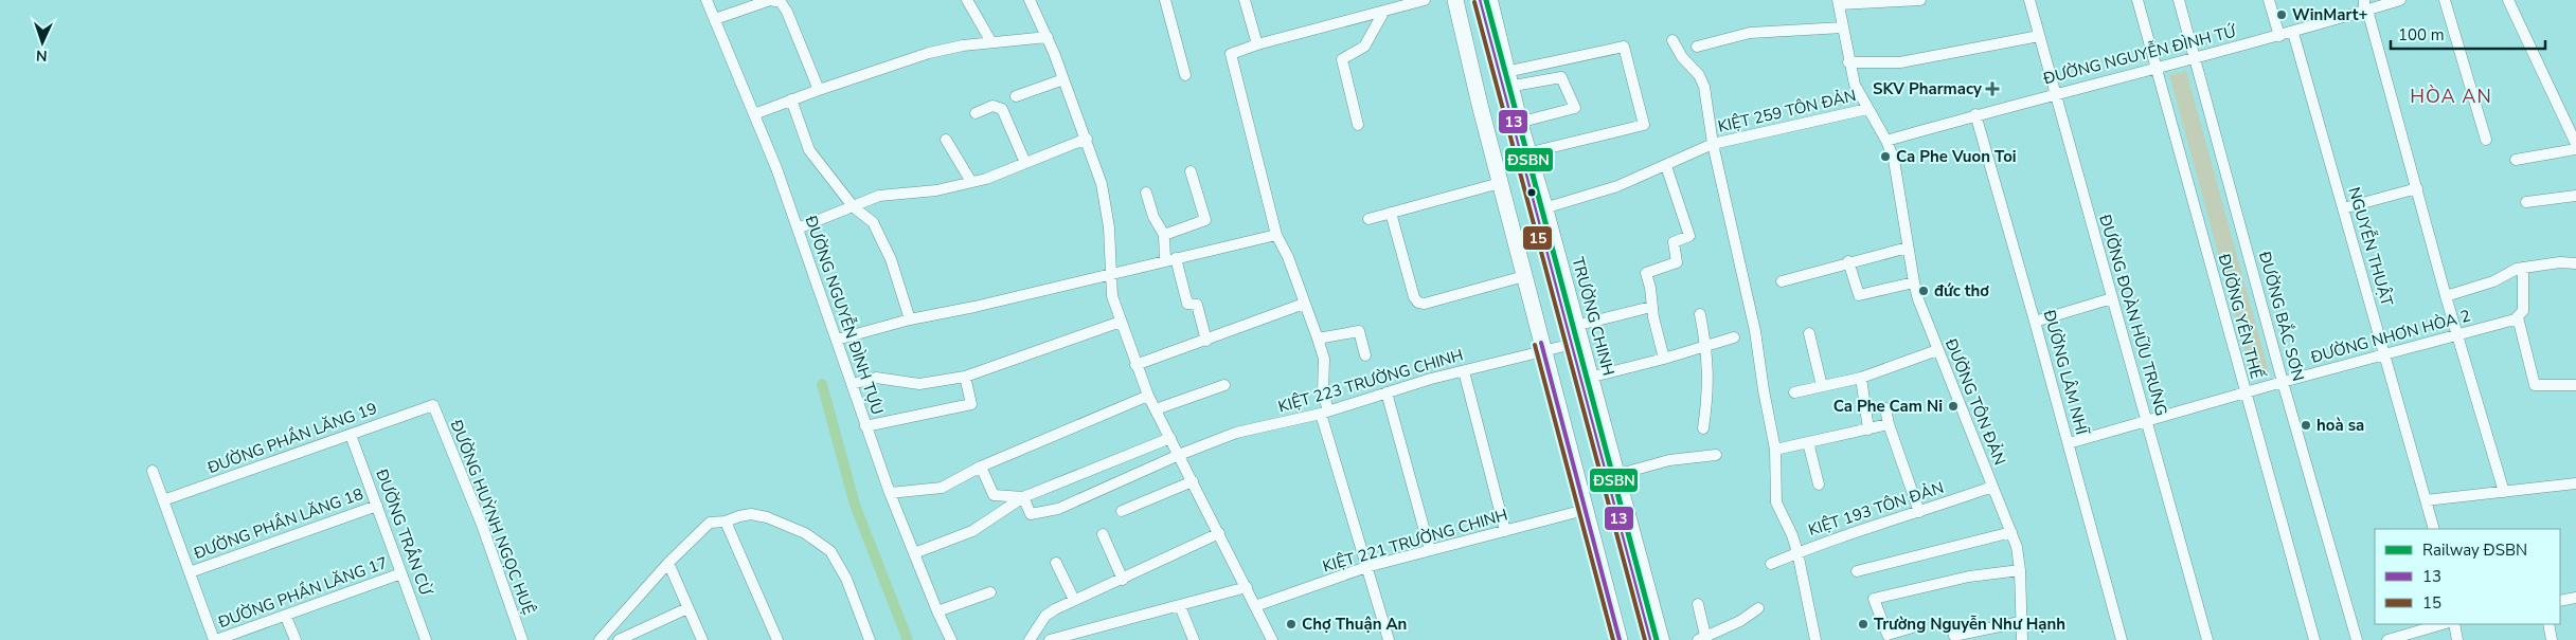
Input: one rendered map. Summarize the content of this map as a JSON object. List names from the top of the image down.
{
  "streets": {
    "street": [
      "ĐƯỜNG NGUYỄN ĐÌNH TỨ",
      "KIỆT 259 TÔN ĐẢN",
      "NGUYỄN THUẬT",
      "ĐƯỜNG NGUYỄN ĐÌNH TỰU",
      "ĐƯỜNG ĐOÀN HỮU TRƯNG",
      "TRƯỜNG CHINH",
      "ĐƯỜNG YÊN THẾ",
      "ĐƯỜNG BẮC SƠN",
      "ĐƯỜNG NHƠN HÒA 2",
      "ĐƯỜNG LÂM NHĨ",
      "KIỆT 223 TRƯỜNG CHINH",
      "ĐƯỜNG TÔN ĐẢN",
      "ĐƯỜNG PHẦN LĂNG 19",
      "KIỆT 193 TÔN ĐẢN",
      "ĐƯỜNG HUỲNH NGỌC HUỆ",
      "ĐƯỜNG PHẦN LĂNG 18",
      "ĐƯỜNG TRẦN CỪ",
      "KIỆT 221 TRƯỜNG CHINH",
      "ĐƯỜNG PHẦN LĂNG 17"
    ]
  },
  "crossings": [
    ["ĐƯỜNG NGUYỄN ĐÌNH TỨ", "NGUYỄN THUẬT"],
    ["ĐƯỜNG NGUYỄN ĐÌNH TỨ", "ĐƯỜNG ĐOÀN HỮU TRƯNG"],
    ["ĐƯỜNG NGUYỄN ĐÌNH TỨ", "ĐƯỜNG YÊN THẾ"],
    ["ĐƯỜNG NGUYỄN ĐÌNH TỨ", "ĐƯỜNG BẮC SƠN"],
    ["ĐƯỜNG NGUYỄN ĐÌNH TỨ", "ĐƯỜNG LÂM NHĨ"],
    ["ĐƯỜNG NGUYỄN ĐÌNH TỨ", "ĐƯỜNG TÔN ĐẢN"],
    ["KIỆT 259 TÔN ĐẢN", "TRƯỜNG CHINH"],
    ["KIỆT 259 TÔN ĐẢN", "ĐƯỜNG TÔN ĐẢN"],
    ["NGUYỄN THUẬT", "ĐƯỜNG NHƠN HÒA 2"],
    ["ĐƯỜNG ĐOÀN HỮU TRƯNG", "ĐƯỜNG NHƠN HÒA 2"],
    ["ĐƯỜNG YÊN THẾ", "ĐƯỜNG NHƠN HÒA 2"],
    ["ĐƯỜNG BẮC SƠN", "ĐƯỜNG NHƠN HÒA 2"],
    ["ĐƯỜNG NHƠN HÒA 2", "ĐƯỜNG LÂM NHĨ"],
    ["ĐƯỜNG TÔN ĐẢN", "KIỆT 193 TÔN ĐẢN"],
    ["ĐƯỜNG PHẦN LĂNG 19", "ĐƯỜNG HUỲNH NGỌC HUỆ"],
    ["ĐƯỜNG PHẦN LĂNG 19", "ĐƯỜNG TRẦN CỪ"],
    ["ĐƯỜNG PHẦN LĂNG 18", "ĐƯỜNG TRẦN CỪ"],
    ["ĐƯỜNG TRẦN CỪ", "ĐƯỜNG PHẦN LĂNG 17"]
  ],
  "districts": ["HÒA AN"],
  "places": {
    "other": [
      "WinMart+",
      "Ca Phe Vuon Toi",
      "đức thơ",
      "Ca Phe Cam Ni",
      "hoà sa",
      "Chợ Thuận An",
      "Trường Nguyễn Như Hạnh"
    ],
    "health": ["SKV Pharmacy"]
  },
  "lines": ["rail line ĐSBN", "transit line 13", "transit line 15"],
  "legend": ["Railway ĐSBN", "13", "15"],
  "scale_bar": "100 m",
  "north": "bottom"
}
